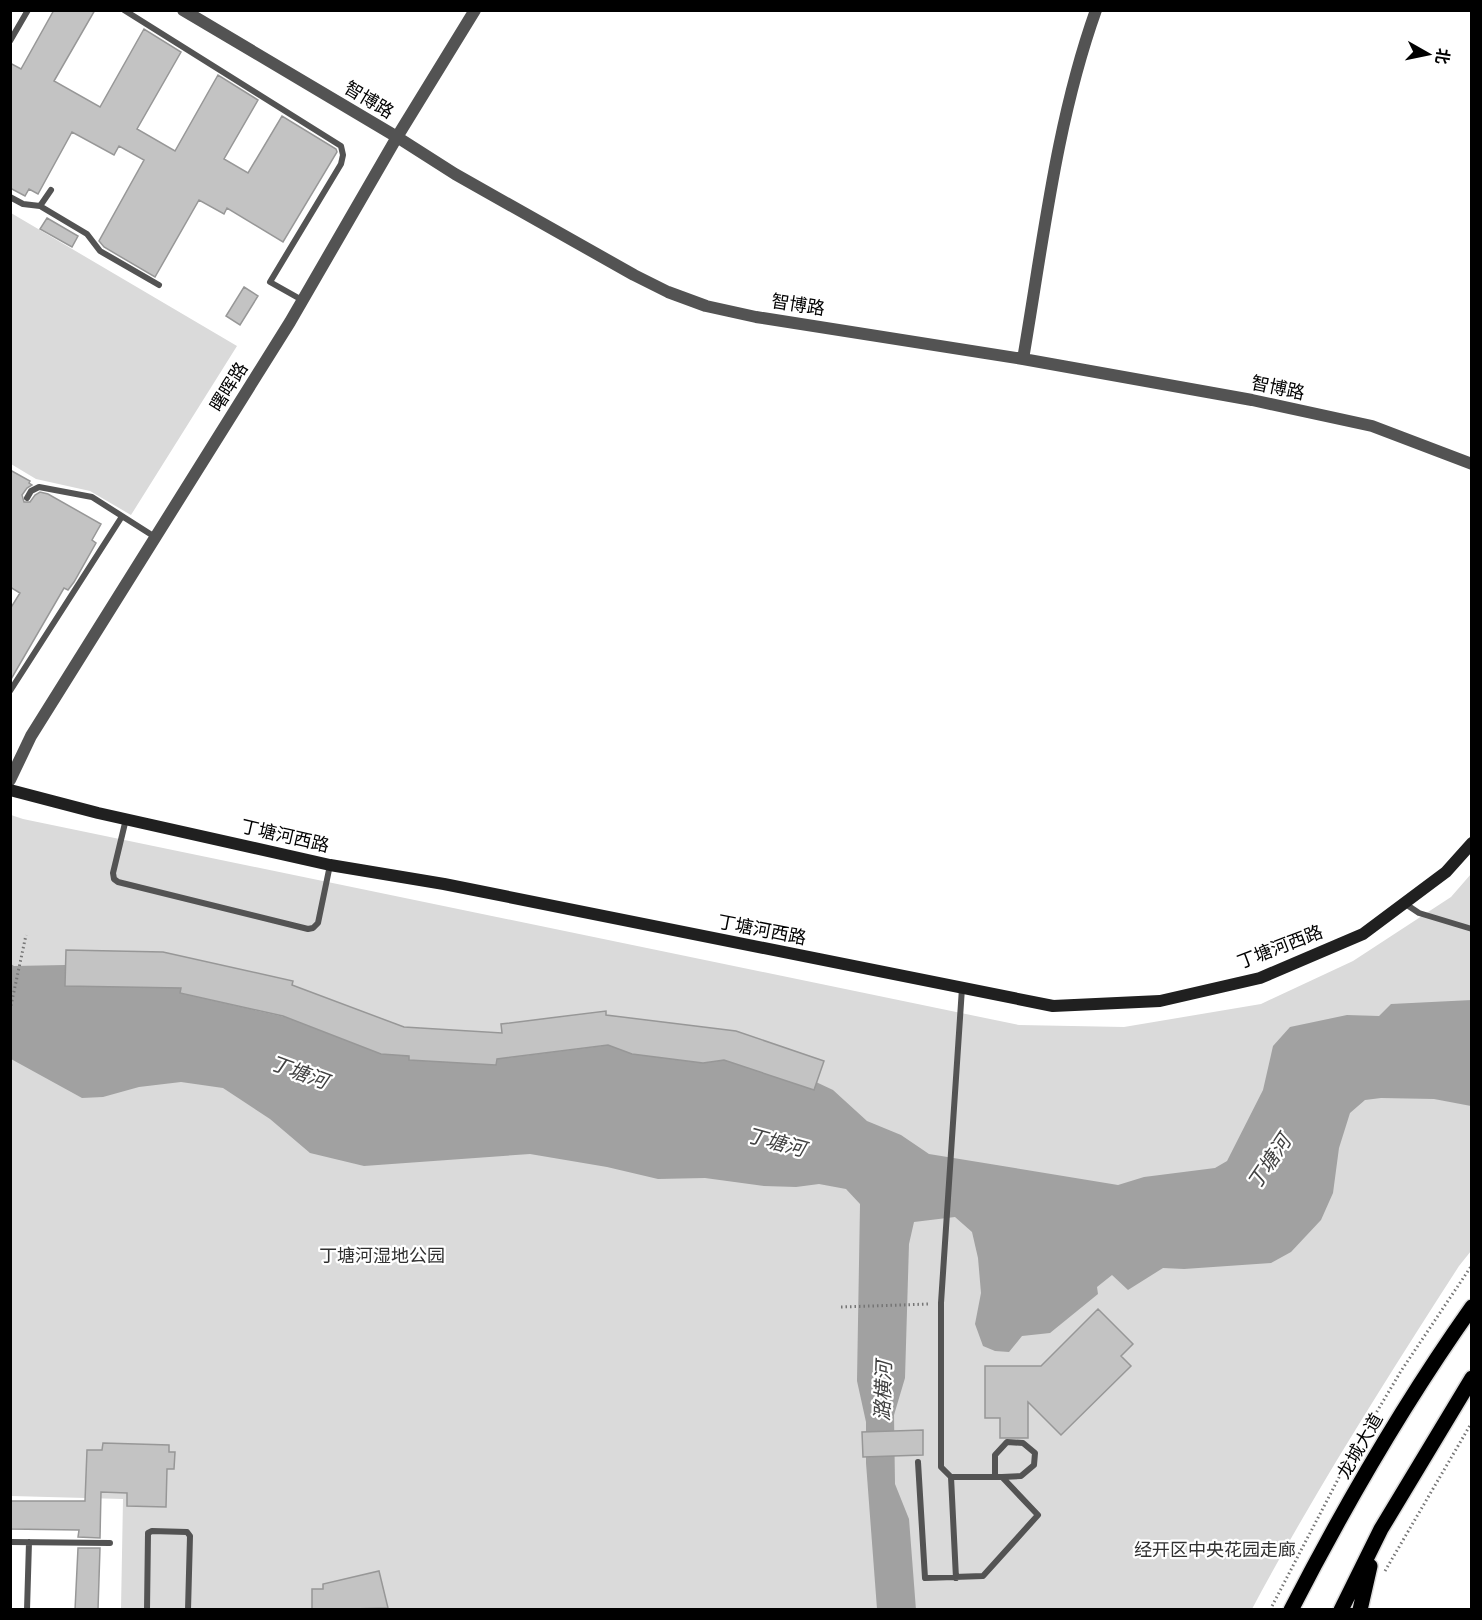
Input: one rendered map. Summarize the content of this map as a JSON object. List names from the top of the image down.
{
  "streets": {
    "main road": ["龙城大道"],
    "street": ["智博路", "曙晖路", "丁塘河西路"]
  },
  "crossings": [
    ["智博路", "曙晖路"]
  ],
  "water": ["丁塘河", "潞横河"],
  "parks": ["丁塘河湿地公园", "经开区中央花园走廊"],
  "north": "right"
}
